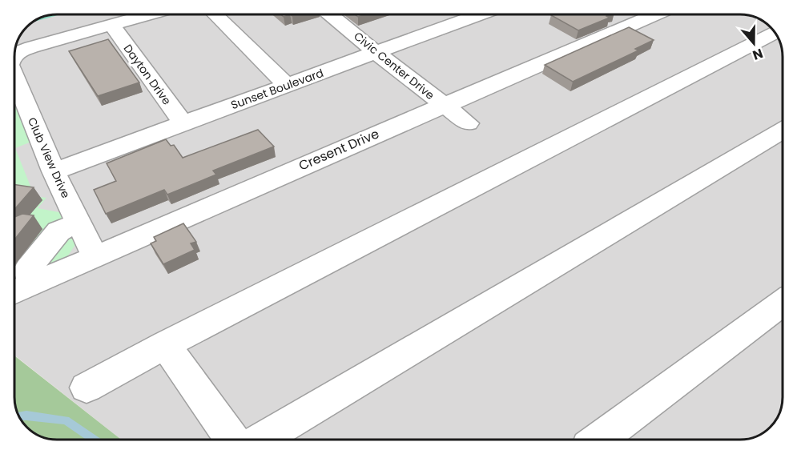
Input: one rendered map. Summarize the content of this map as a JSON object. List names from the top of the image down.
{
  "streets": {
    "street": [
      "Civic Center Drive",
      "Dayton Drive",
      "Sunset Boulevard",
      "Cresent Drive",
      "Club View Drive"
    ]
  },
  "crossings": [
    ["Civic Center Drive", "Sunset Boulevard"],
    ["Civic Center Drive", "Cresent Drive"],
    ["Dayton Drive", "Sunset Boulevard"],
    ["Dayton Drive", "Club View Drive"],
    ["Sunset Boulevard", "Club View Drive"],
    ["Cresent Drive", "Club View Drive"]
  ],
  "north": "bottom"
}
